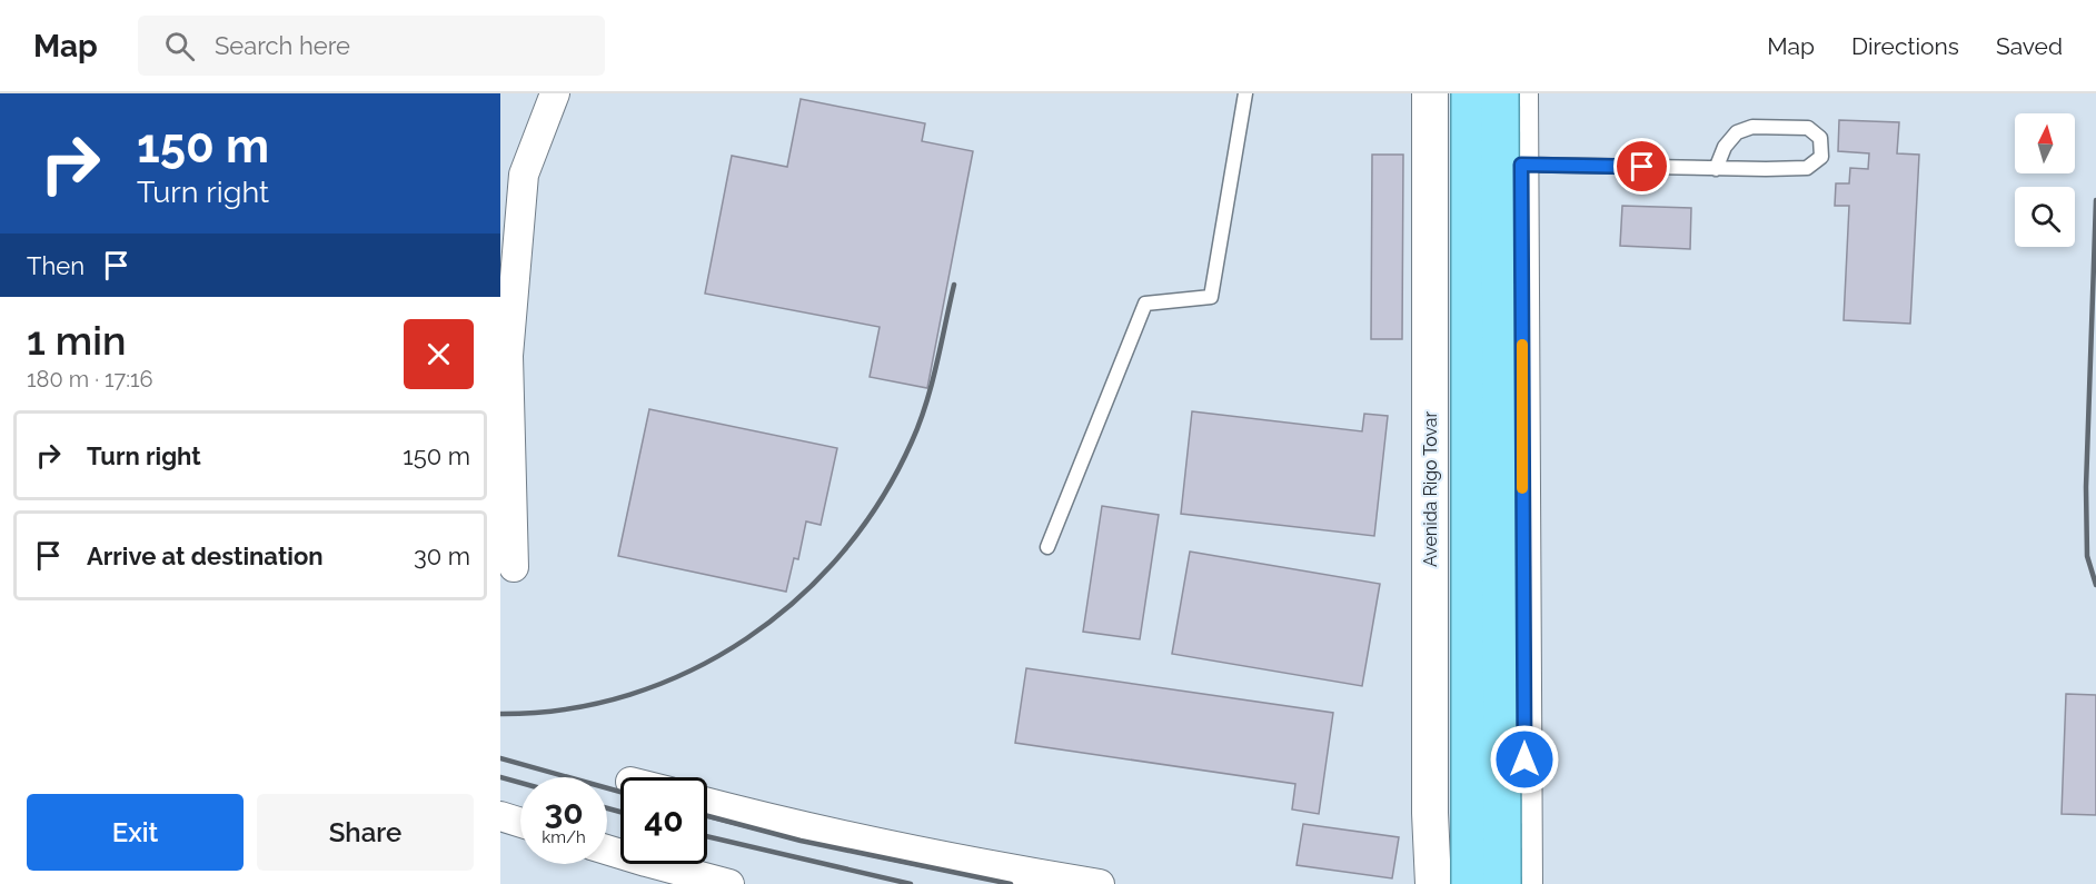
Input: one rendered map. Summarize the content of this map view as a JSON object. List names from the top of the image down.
{
  "streets": {
    "street": ["Avenida Rigo Tovar"]
  },
  "north": "top",
  "page": {
    "header": "Map",
    "search": "Search here",
    "nav": ["Map", "Directions", "Saved"],
    "turn": ["150 m", "Turn right"],
    "then": "Then",
    "heading": ["1 min", "180 m · 17:16"],
    "list": [
      {
        "name": "Turn right",
        "value": "150 m"
      },
      {
        "name": "Arrive at destination",
        "value": "30 m"
      }
    ],
    "speed": "30 km/h",
    "limit": "40",
    "buttons": ["Exit", "Share"]
  }
}
